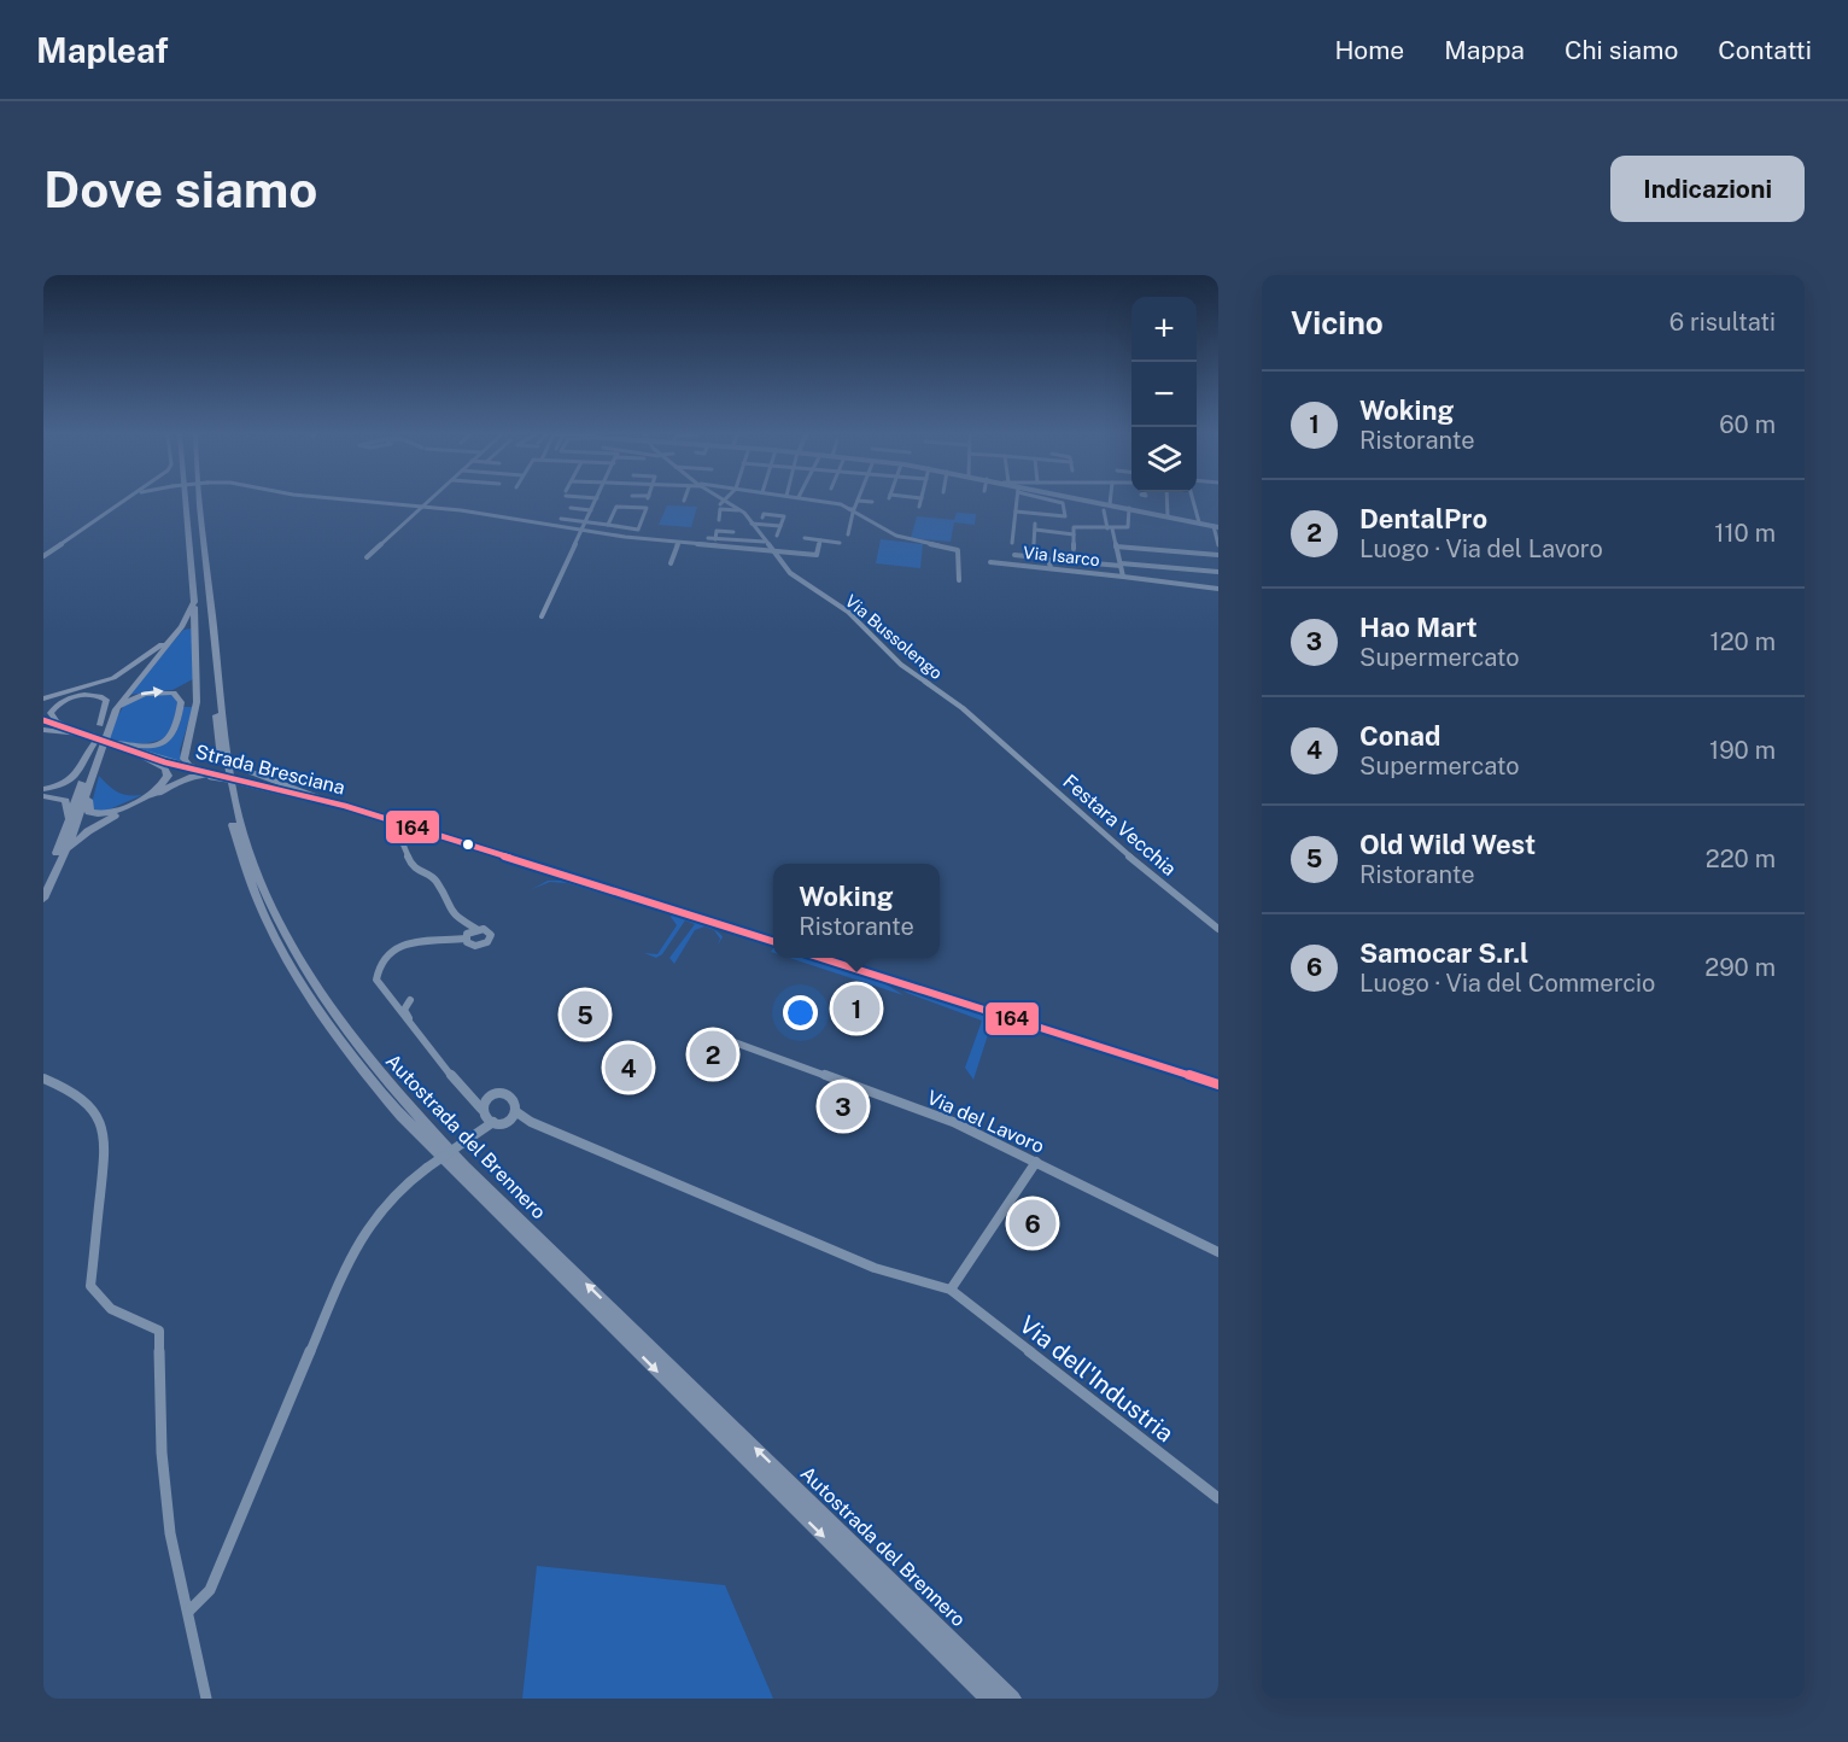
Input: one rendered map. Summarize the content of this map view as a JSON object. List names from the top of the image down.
{
  "streets": {
    "highway": ["Autostrada del Brennero"],
    "main road": ["Strada Bresciana"],
    "street": [
      "Via Isarco",
      "Via Bussolengo",
      "Festara Vecchia",
      "Via del Lavoro",
      "Via dell'Industria"
    ]
  },
  "crossings": [
    ["Via Bussolengo", "Festara Vecchia"]
  ],
  "lines": ["transit line 164"],
  "page": {
    "header": "Mapleaf",
    "nav": [
      "Home",
      "Mappa",
      "Chi siamo",
      "Contatti"
    ],
    "buttons": "Indicazioni",
    "title": "Dove siamo",
    "heading": ["Vicino", "6 risultati"],
    "map_buttons": ["+", "−"],
    "list": [
      {
        "mark": "1",
        "name": "Woking",
        "note": "Ristorante",
        "value": "60 m"
      },
      {
        "mark": "2",
        "name": "DentalPro",
        "note": "Luogo · Via del Lavoro",
        "value": "110 m"
      },
      {
        "mark": "3",
        "name": "Hao Mart",
        "note": "Supermercato",
        "value": "120 m"
      },
      {
        "mark": "4",
        "name": "Conad",
        "note": "Supermercato",
        "value": "190 m"
      },
      {
        "mark": "5",
        "name": "Old Wild West",
        "note": "Ristorante",
        "value": "220 m"
      },
      {
        "mark": "6",
        "name": "Samocar S.r.l",
        "note": "Luogo · Via del Commercio",
        "value": "290 m"
      }
    ],
    "popup": ["Woking", "Ristorante"],
    "pins": [
      "1",
      "5",
      "2",
      "4",
      "3",
      "6"
    ]
  }
}
